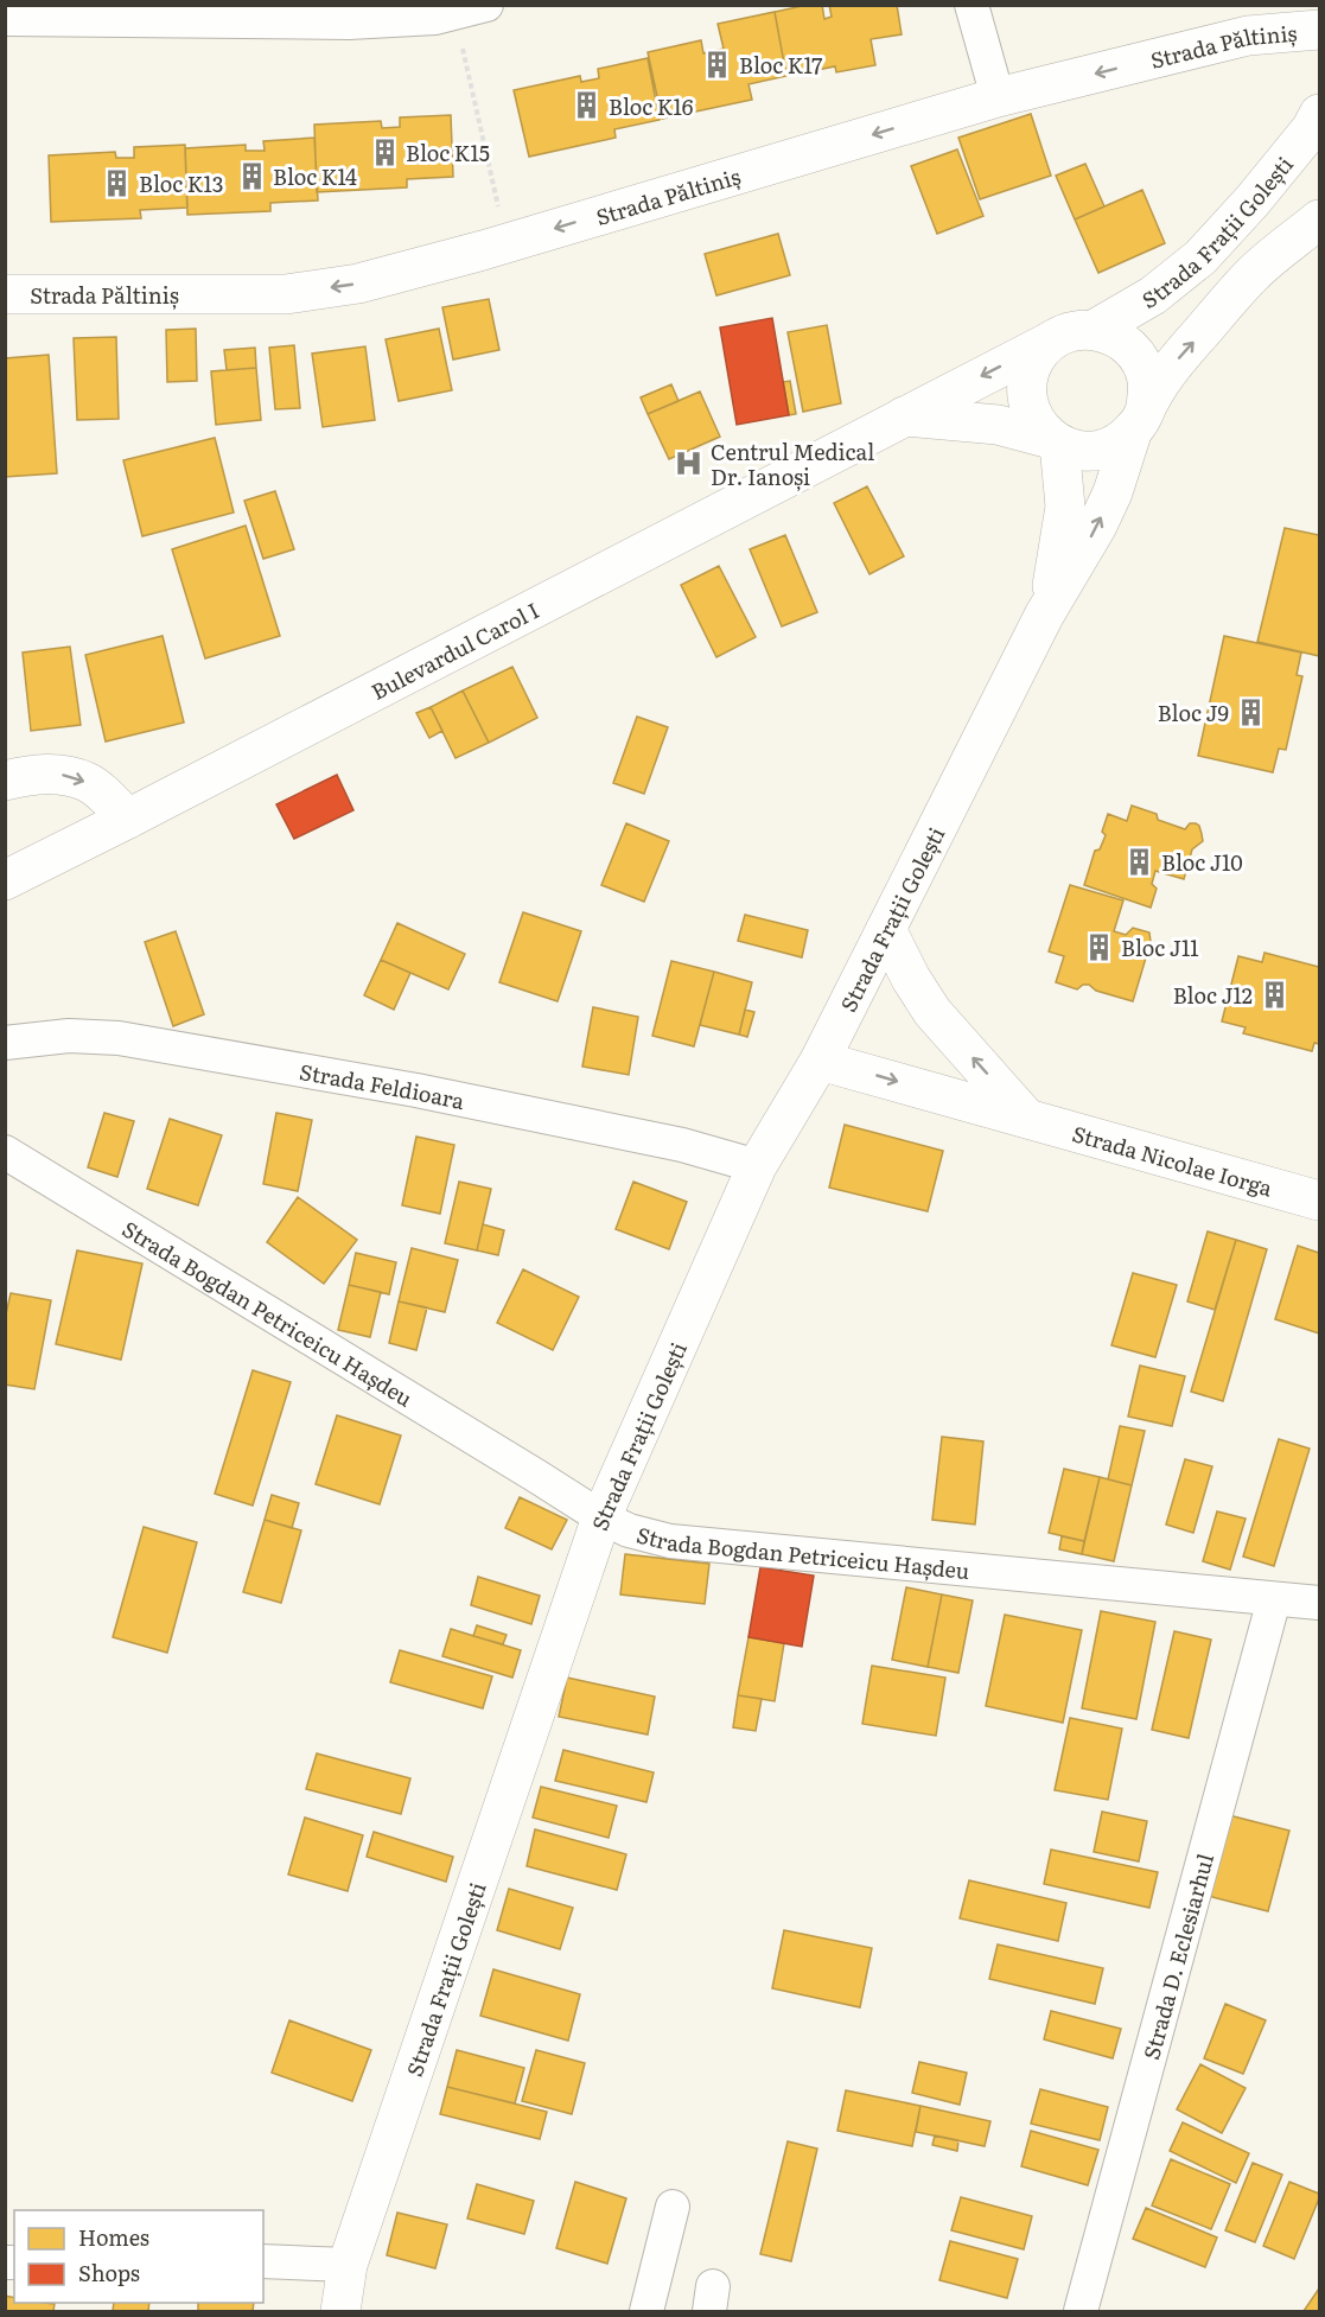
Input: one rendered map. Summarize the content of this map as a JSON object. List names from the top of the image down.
{
  "streets": {
    "street": [
      "Strada Păltiniș",
      "Strada Frații Golești",
      "Bulevardul Carol I",
      "Strada Feldioara",
      "Strada Nicolae Iorga",
      "Strada Bogdan Petriceicu Hașdeu",
      "Strada D. Eclesiarhul"
    ]
  },
  "crossings": [
    ["Strada Frații Golești", "Bulevardul Carol I"],
    ["Strada Frații Golești", "Strada Feldioara"],
    ["Strada Frații Golești", "Strada Nicolae Iorga"],
    ["Strada Frații Golești", "Strada Bogdan Petriceicu Hașdeu"],
    ["Strada Bogdan Petriceicu Hașdeu", "Strada D. Eclesiarhul"]
  ],
  "one_way": ["Strada Nicolae Iorga"],
  "places": {
    "building": [
      "Bloc K17",
      "Bloc K16",
      "Bloc K15",
      "Bloc K14",
      "Bloc K13",
      "Bloc J9",
      "Bloc J10",
      "Bloc J11",
      "Bloc J12"
    ],
    "hospital": ["Centrul Medical Dr. Ianoși"]
  },
  "legend": ["Homes", "Shops"]
}
